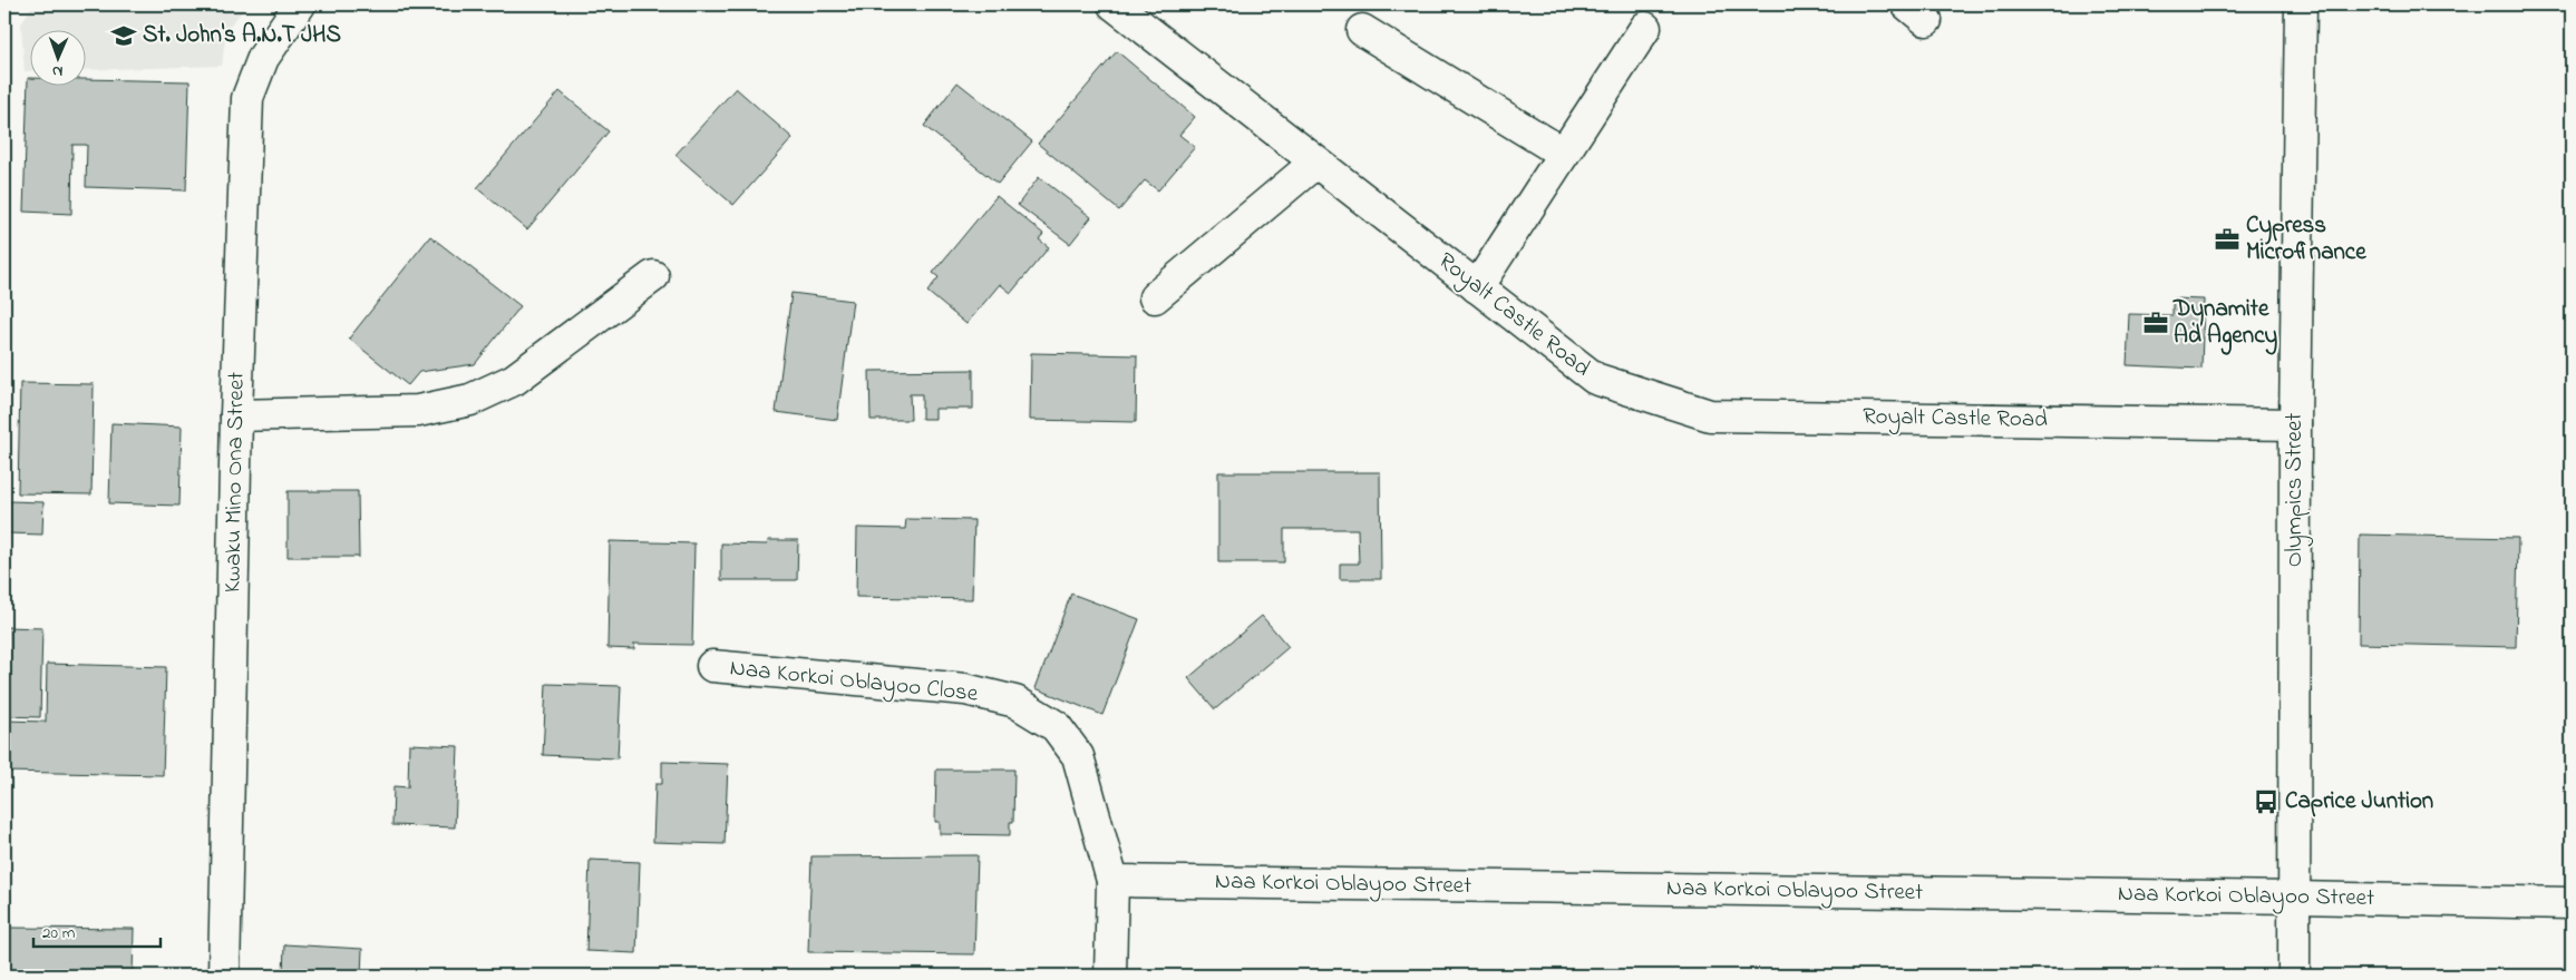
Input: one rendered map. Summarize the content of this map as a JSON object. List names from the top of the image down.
{
  "streets": {
    "street": [
      "Royalt Castle Road",
      "Kwaku Mino Ona Street",
      "Olympics Street",
      "Naa Korkoi Oblayoo Close",
      "Naa Korkoi Oblayoo Street"
    ]
  },
  "crossings": [
    ["Royalt Castle Road", "Olympics Street"],
    ["Olympics Street", "Naa Korkoi Oblayoo Street"],
    ["Naa Korkoi Oblayoo Close", "Naa Korkoi Oblayoo Street"]
  ],
  "places": {
    "school or university": ["St. John's A.N.T JHS"],
    "office": ["Cypress Microfinance", "Dynamite Ad Agency"],
    "bus stop": ["Caprice Juntion"]
  },
  "scale_bar": "20 m",
  "north": "bottom"
}
